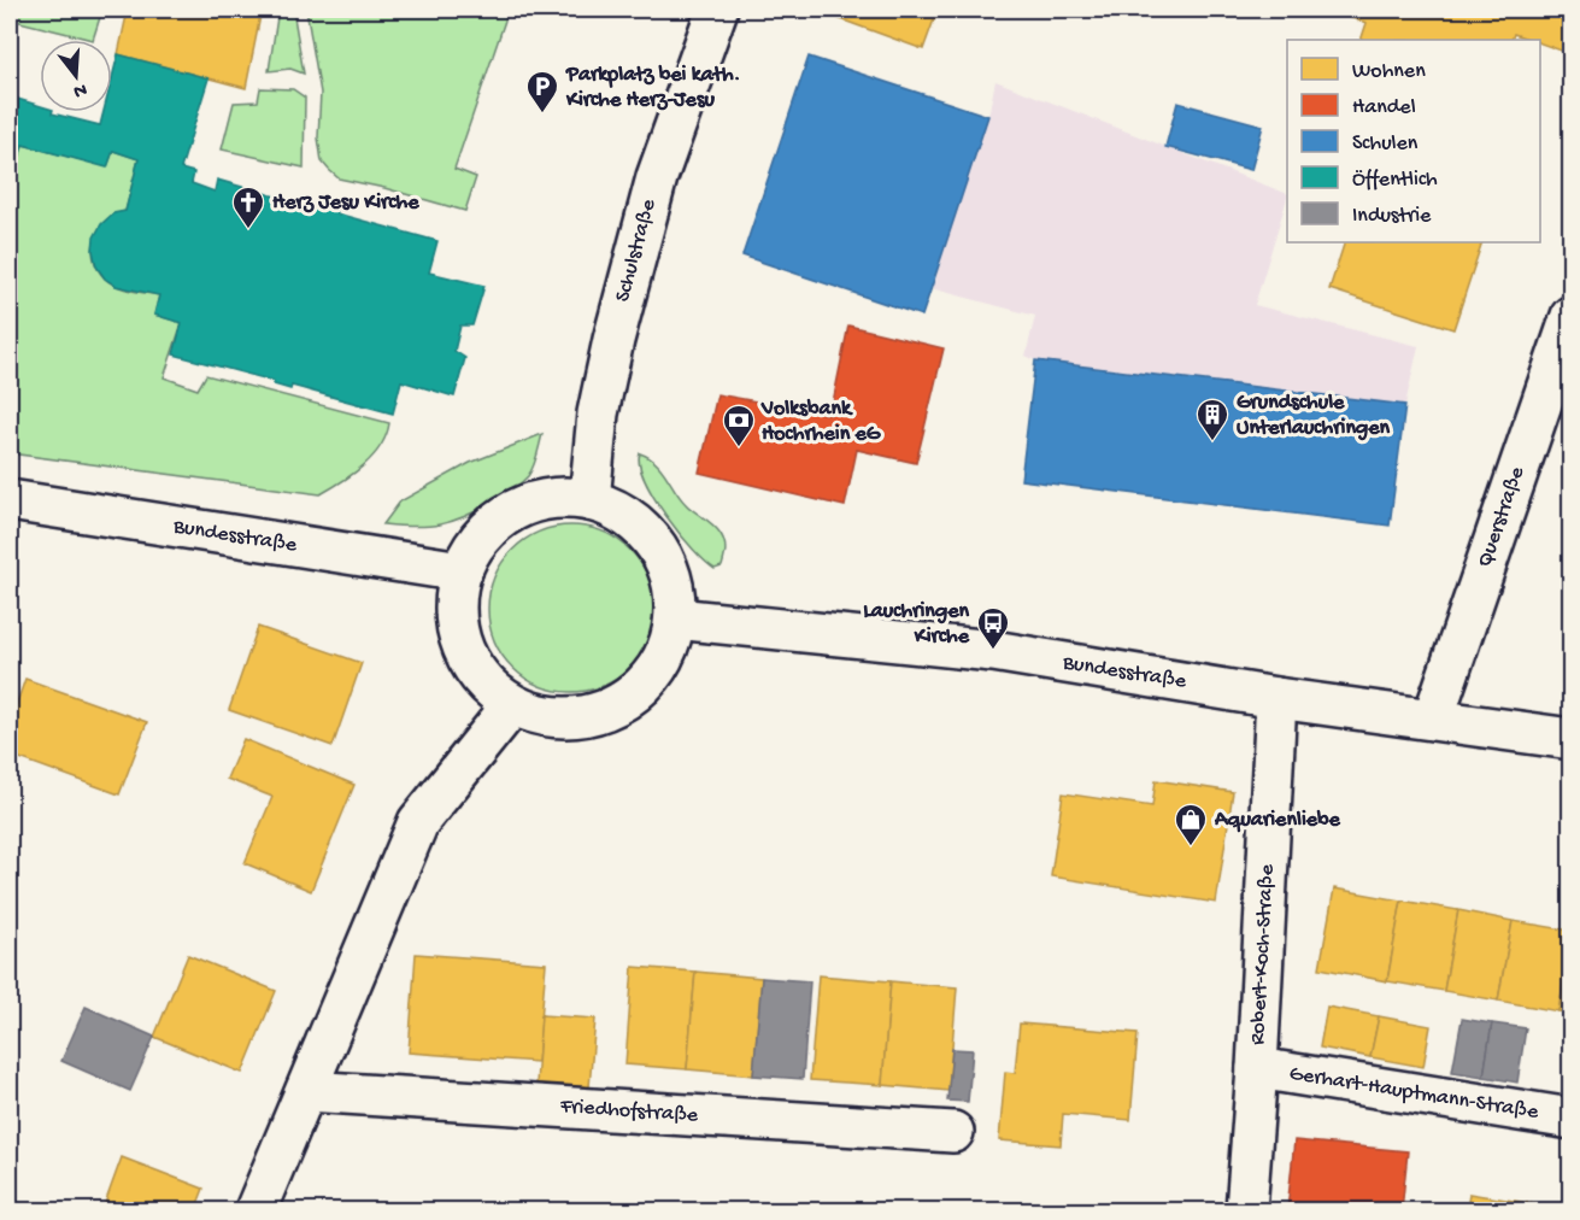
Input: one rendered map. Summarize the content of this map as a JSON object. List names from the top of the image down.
{
  "streets": {
    "street": [
      "Schulstraße",
      "Querstraße",
      "Bundesstraße",
      "Robert-Koch-Straße",
      "Gerhart-Hauptmann-Straße",
      "Friedhofstraße"
    ]
  },
  "crossings": [
    ["Schulstraße", "Bundesstraße"],
    ["Querstraße", "Bundesstraße"],
    ["Bundesstraße", "Robert-Koch-Straße"],
    ["Robert-Koch-Straße", "Gerhart-Hauptmann-Straße"]
  ],
  "places": {
    "parking": ["Parkplatz bei kath. Kirche Herz-Jesu"],
    "church": ["Herz Jesu Kirche"],
    "building": ["Grundschule Unterlauchringen"],
    "bank": ["Volksbank Hochrhein eG"],
    "bus stop": ["Lauchringen Kirche"],
    "shop": ["Aquarienliebe"]
  },
  "legend": [
    "Wohnen",
    "Handel",
    "Schulen",
    "Öffentlich",
    "Industrie"
  ],
  "north": "bottom"
}
